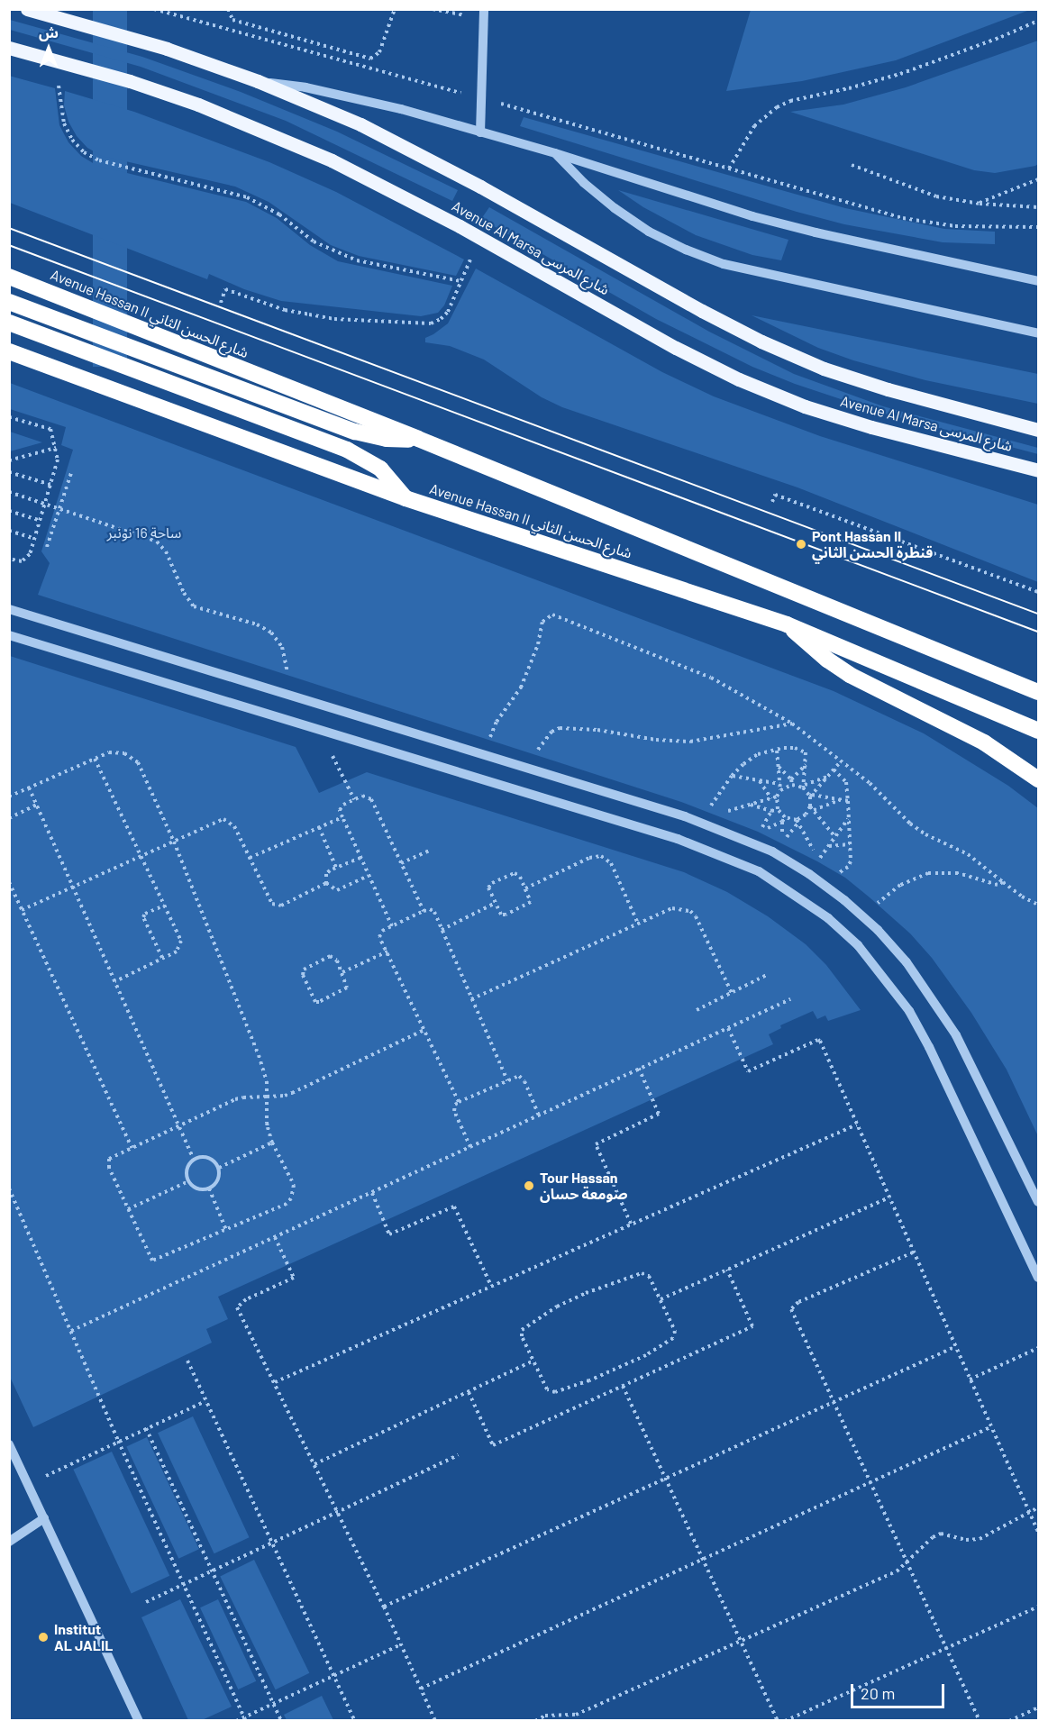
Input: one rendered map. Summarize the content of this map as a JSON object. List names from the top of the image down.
{
  "streets": {
    "highway": ["Avenue Hassan II شارع الحسن الثاني"],
    "main road": ["Avenue Al Marsa شارع المرسى"]
  },
  "parks": ["ساحة 16 نونبر"],
  "places": ["Pont Hassan II قنطرة الحسن الثاني", "Tour Hassan صومعة حسان", "Institut AL JALIL"],
  "scale_bar": "20 m",
  "north": "top"
}
